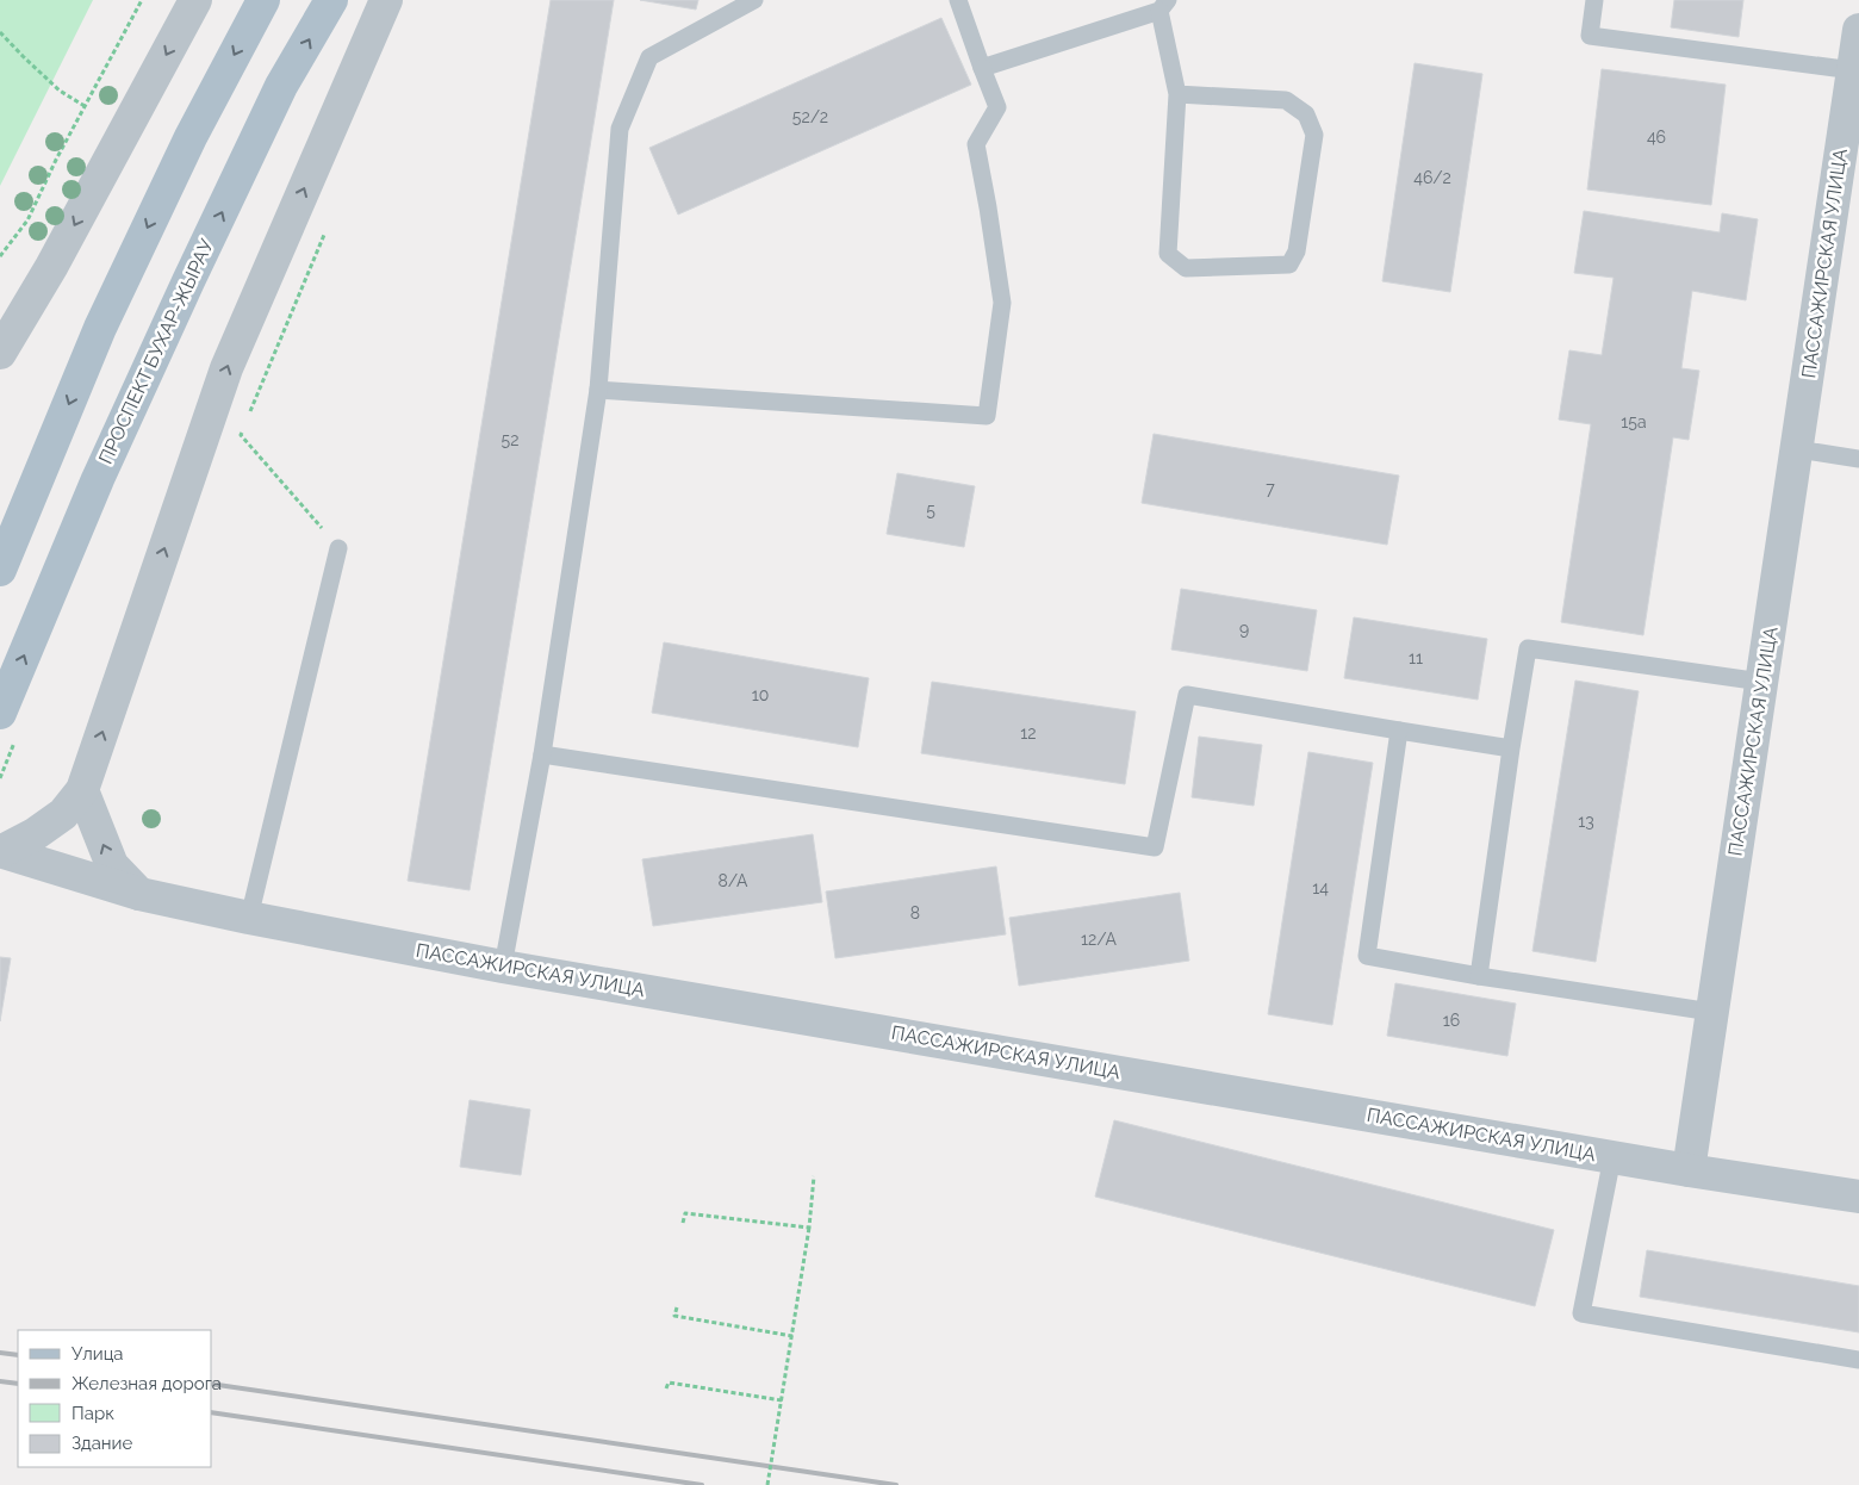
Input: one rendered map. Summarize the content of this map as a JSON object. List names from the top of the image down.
{
  "streets": {
    "main road": ["ПРОСПЕКТ БУХАР-ЖЫРАУ"],
    "street": ["ПАССАЖИРСКАЯ УЛИЦА"]
  },
  "house_numbers": [
    "52/2",
    "46",
    "46/2",
    "15а",
    "52",
    "7",
    "5",
    "9",
    "11",
    "10",
    "12",
    "13",
    "8/А",
    "14",
    "8",
    "12/А",
    "16"
  ],
  "legend": [
    "Улица",
    "Железная дорога",
    "Парк",
    "Здание"
  ]
}
